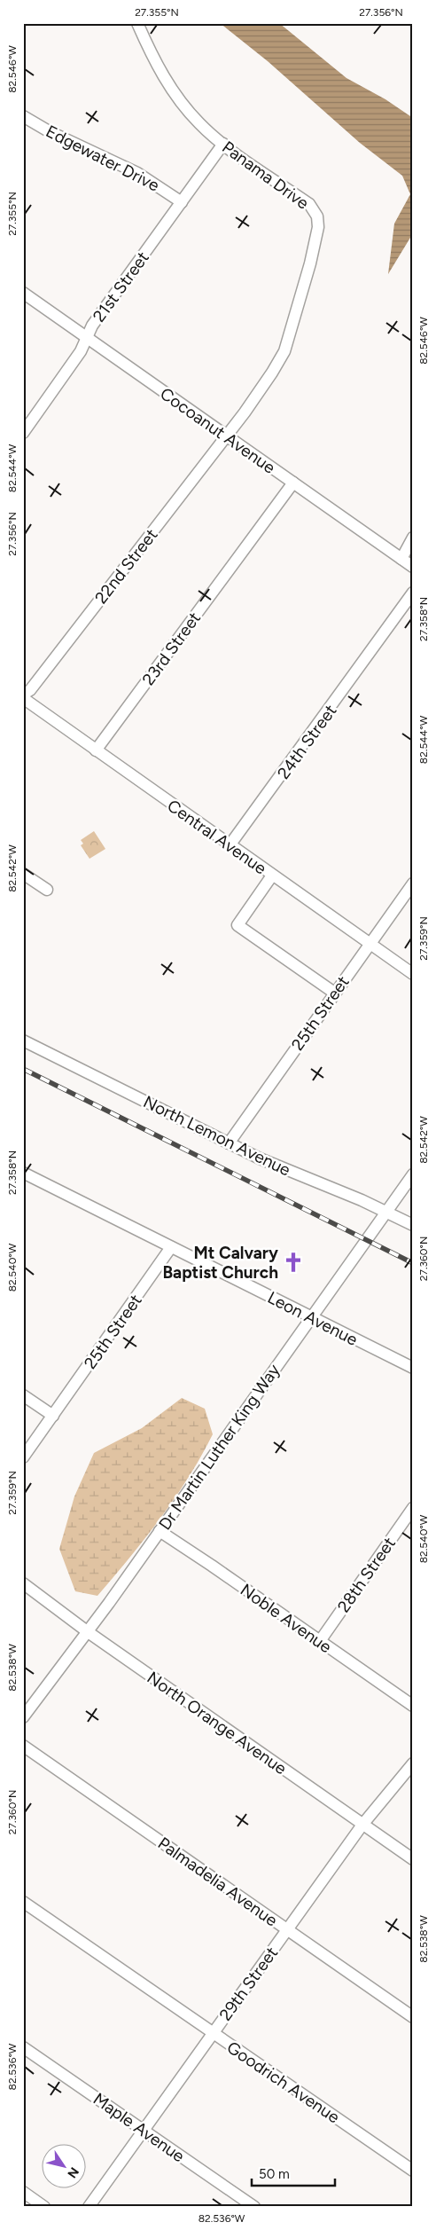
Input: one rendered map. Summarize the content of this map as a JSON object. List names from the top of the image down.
{
  "streets": {
    "street": [
      "Edgewater Drive",
      "Panama Drive",
      "21st Street",
      "Cocoanut Avenue",
      "22nd Street",
      "23rd Street",
      "24th Street",
      "Central Avenue",
      "25th Street",
      "North Lemon Avenue",
      "Leon Avenue",
      "Dr Martin Luther King Way",
      "28th Street",
      "Noble Avenue",
      "North Orange Avenue",
      "Palmadelia Avenue",
      "29th Street",
      "Goodrich Avenue",
      "Maple Avenue"
    ]
  },
  "crossings": [
    ["Edgewater Drive", "21st Street"],
    ["Panama Drive", "21st Street"],
    ["Panama Drive", "Cocoanut Avenue"],
    ["Panama Drive", "22nd Street"],
    ["21st Street", "Cocoanut Avenue"],
    ["Cocoanut Avenue", "22nd Street"],
    ["Cocoanut Avenue", "23rd Street"],
    ["23rd Street", "Central Avenue"],
    ["24th Street", "Central Avenue"],
    ["Central Avenue", "25th Street"],
    ["25th Street", "North Lemon Avenue"],
    ["25th Street", "Leon Avenue"],
    ["North Lemon Avenue", "Dr Martin Luther King Way"],
    ["Leon Avenue", "Dr Martin Luther King Way"],
    ["Dr Martin Luther King Way", "Noble Avenue"],
    ["Dr Martin Luther King Way", "North Orange Avenue"],
    ["28th Street", "Noble Avenue"],
    ["North Orange Avenue", "29th Street"],
    ["Palmadelia Avenue", "29th Street"],
    ["29th Street", "Goodrich Avenue"],
    ["29th Street", "Maple Avenue"]
  ],
  "places": {
    "church": ["Mt Calvary Baptist Church"]
  },
  "scale_bar": "50 m",
  "north": "bottom right",
  "coordinates": [
    "27.355°N",
    "27.356°N",
    "82.546°W",
    "82.544°W",
    "27.358°N",
    "82.542°W",
    "27.359°N",
    "27.360°N",
    "82.540°W",
    "82.538°W",
    "82.536°W"
  ]
}
